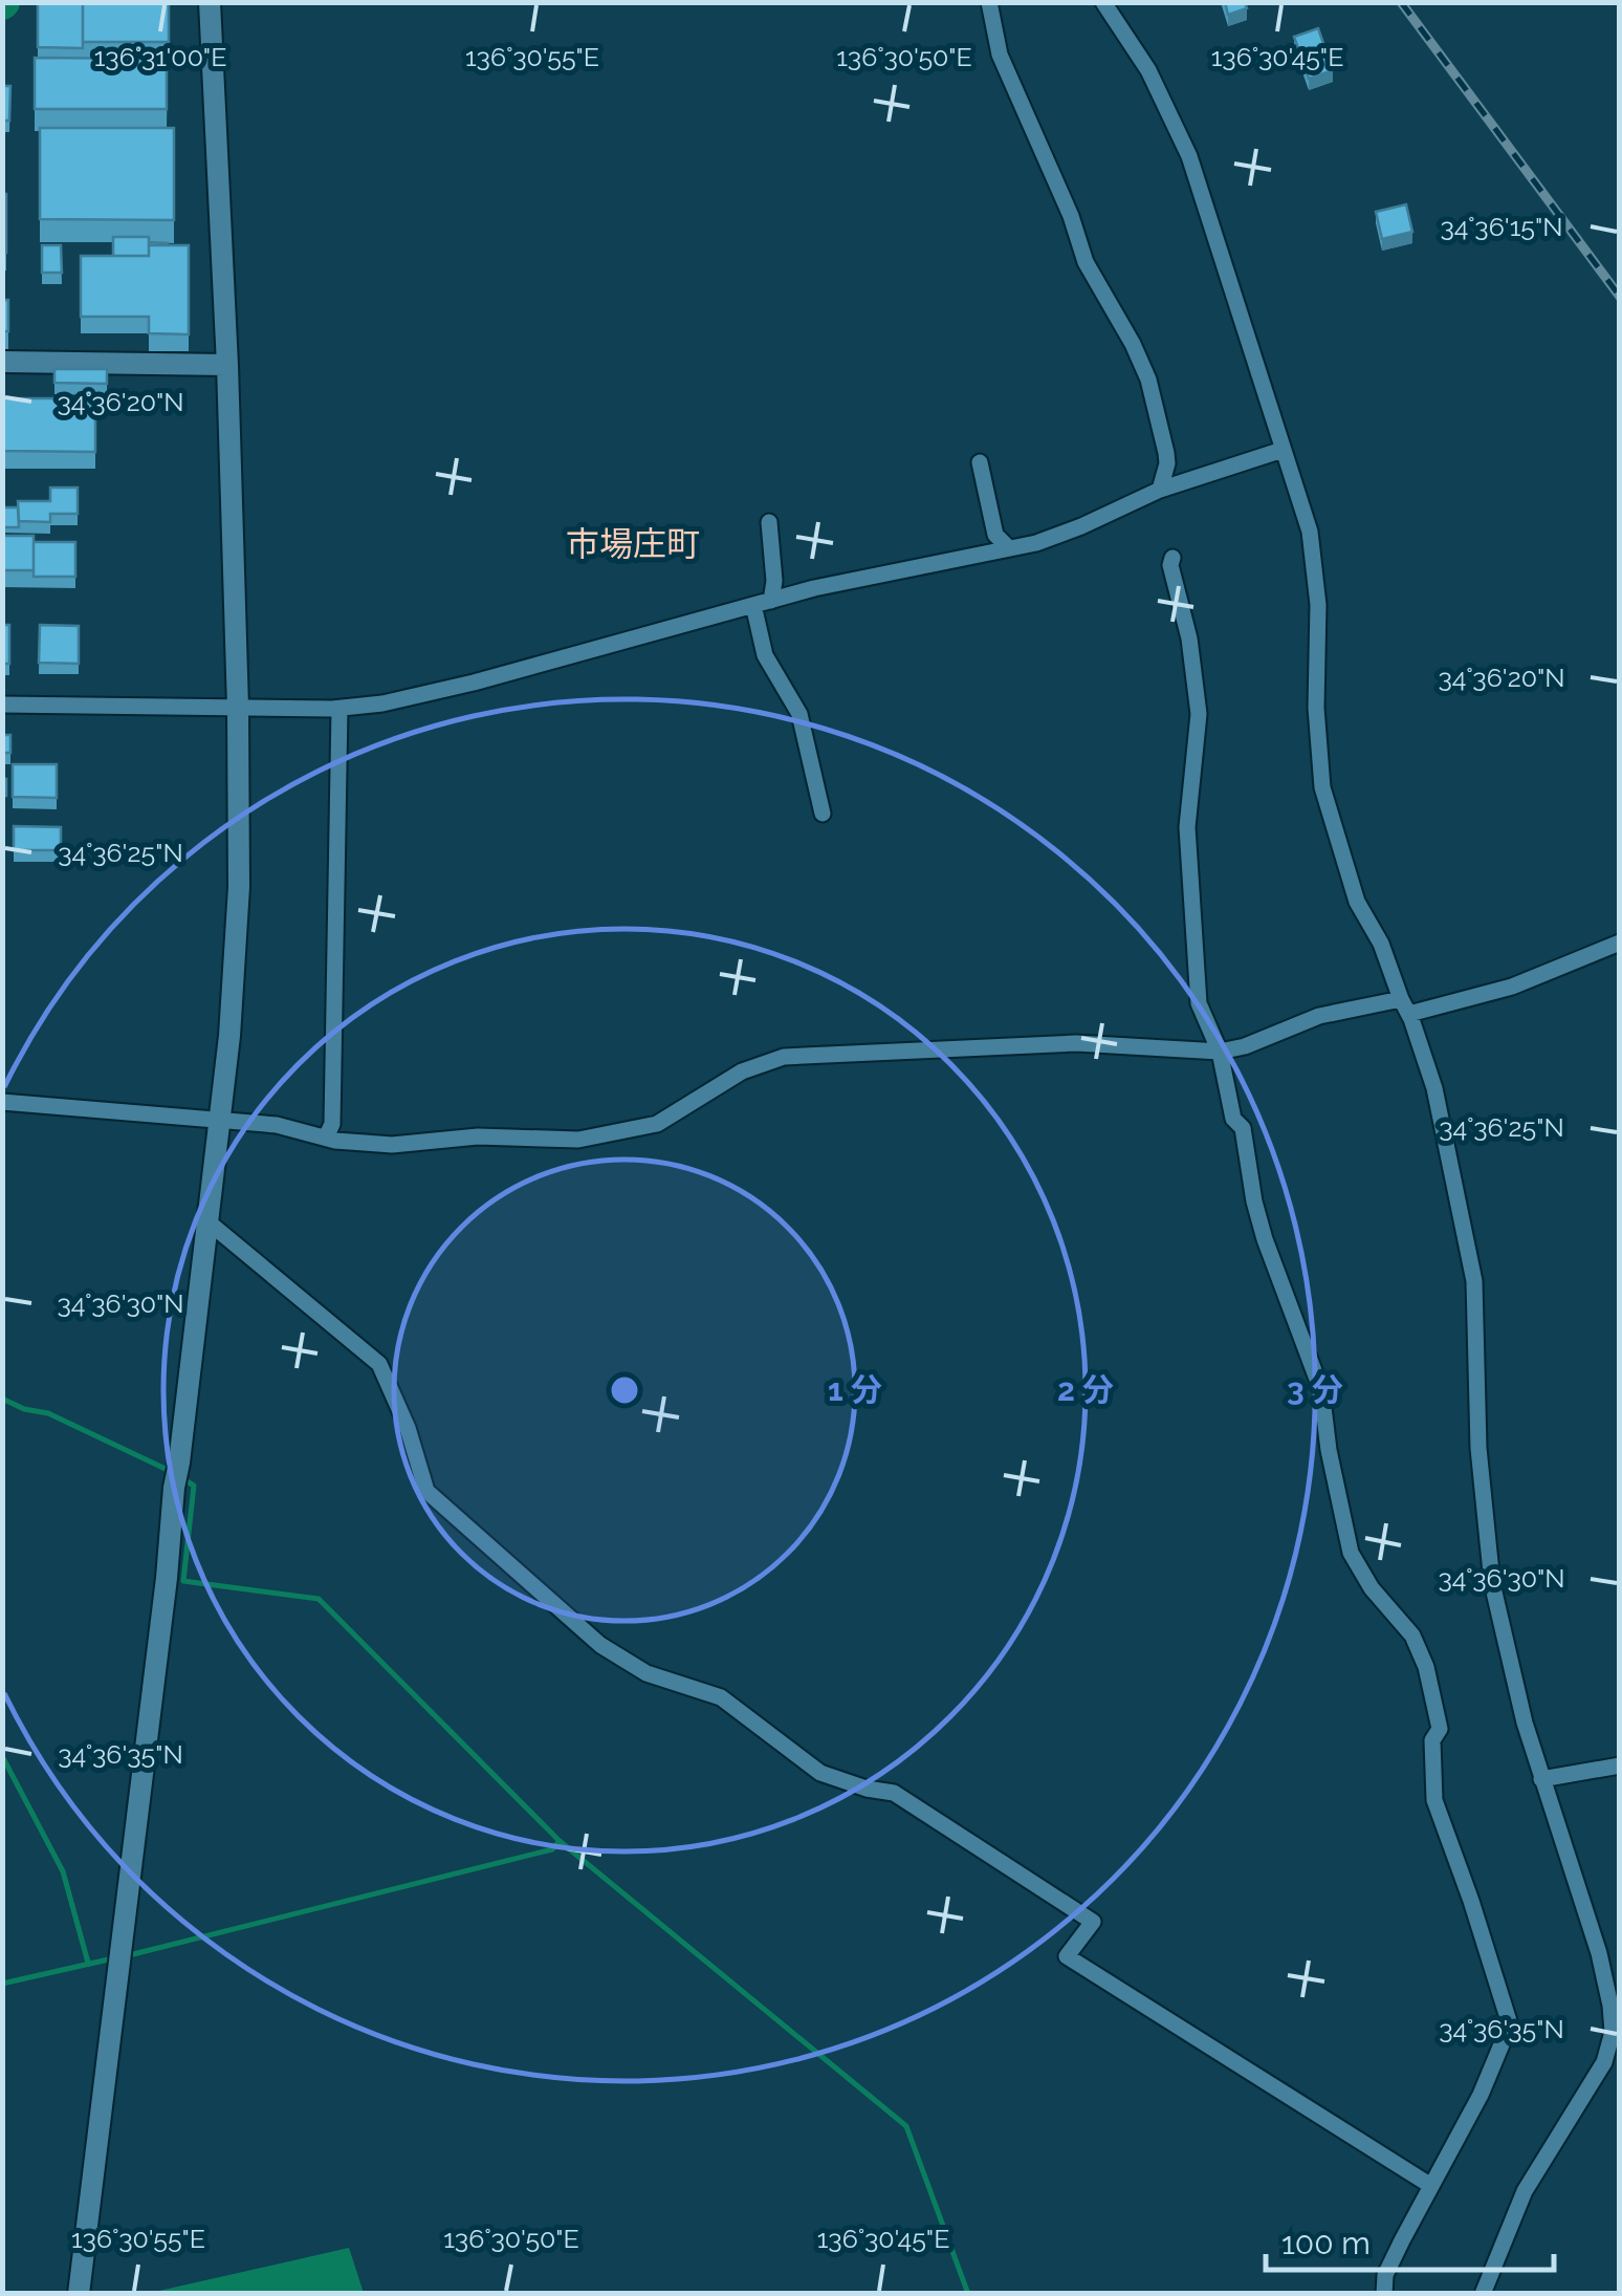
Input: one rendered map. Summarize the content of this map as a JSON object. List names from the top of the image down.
{
  "districts": ["市場庄町"],
  "scale_bar": "100 m",
  "coordinates": [
    "136°31'00\"E",
    "136°30'55\"E",
    "136°30'50\"E",
    "136°30'45\"E",
    "34°36'15\"N",
    "34°36'20\"N",
    "34°36'25\"N",
    "34°36'30\"N",
    "34°36'35\"N"
  ],
  "rings": ["1 分", "2 分", "3 分"]
}
